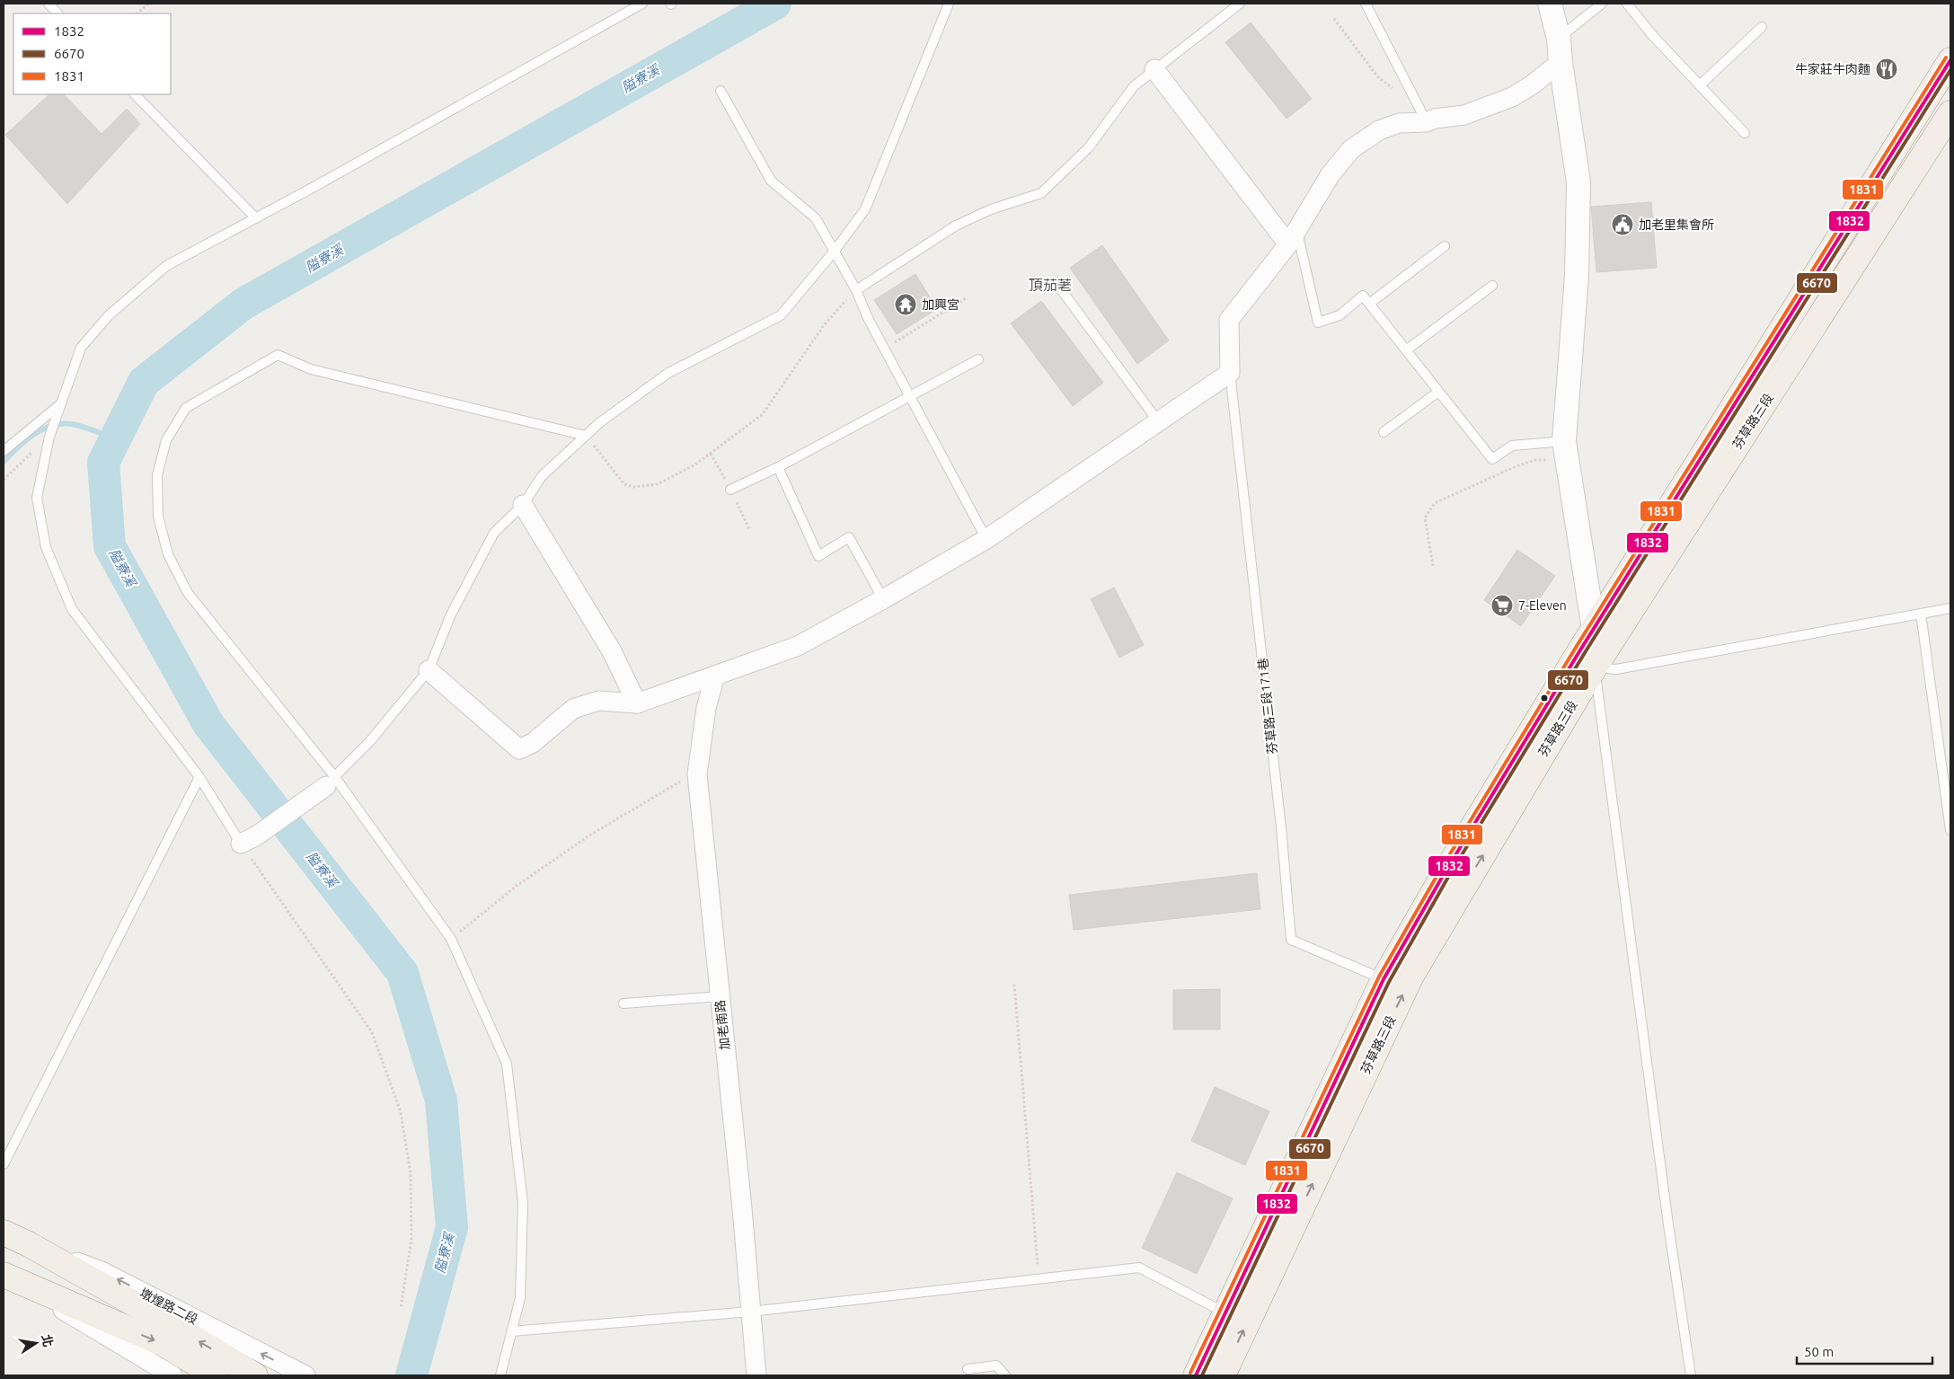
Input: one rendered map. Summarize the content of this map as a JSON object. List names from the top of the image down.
{
  "streets": {
    "main road": ["芬草路三段", "墩煌路二段"],
    "street": ["加老南路"],
    "lane": ["芬草路三段171巷"]
  },
  "crossings": [
    ["芬草路三段", "芬草路三段171巷"]
  ],
  "districts": ["頂茄荖"],
  "water": ["隘寮溪"],
  "places": {
    "restaurant": ["牛家莊牛肉麵"],
    "public building": ["加老里集會所"],
    "temple": ["加興宮"],
    "supermarket": ["7-Eleven"]
  },
  "lines": ["transit line 1831", "transit line 1832", "transit line 6670"],
  "legend": ["1832", "6670", "1831"],
  "scale_bar": "50 m",
  "north": "right"
}
